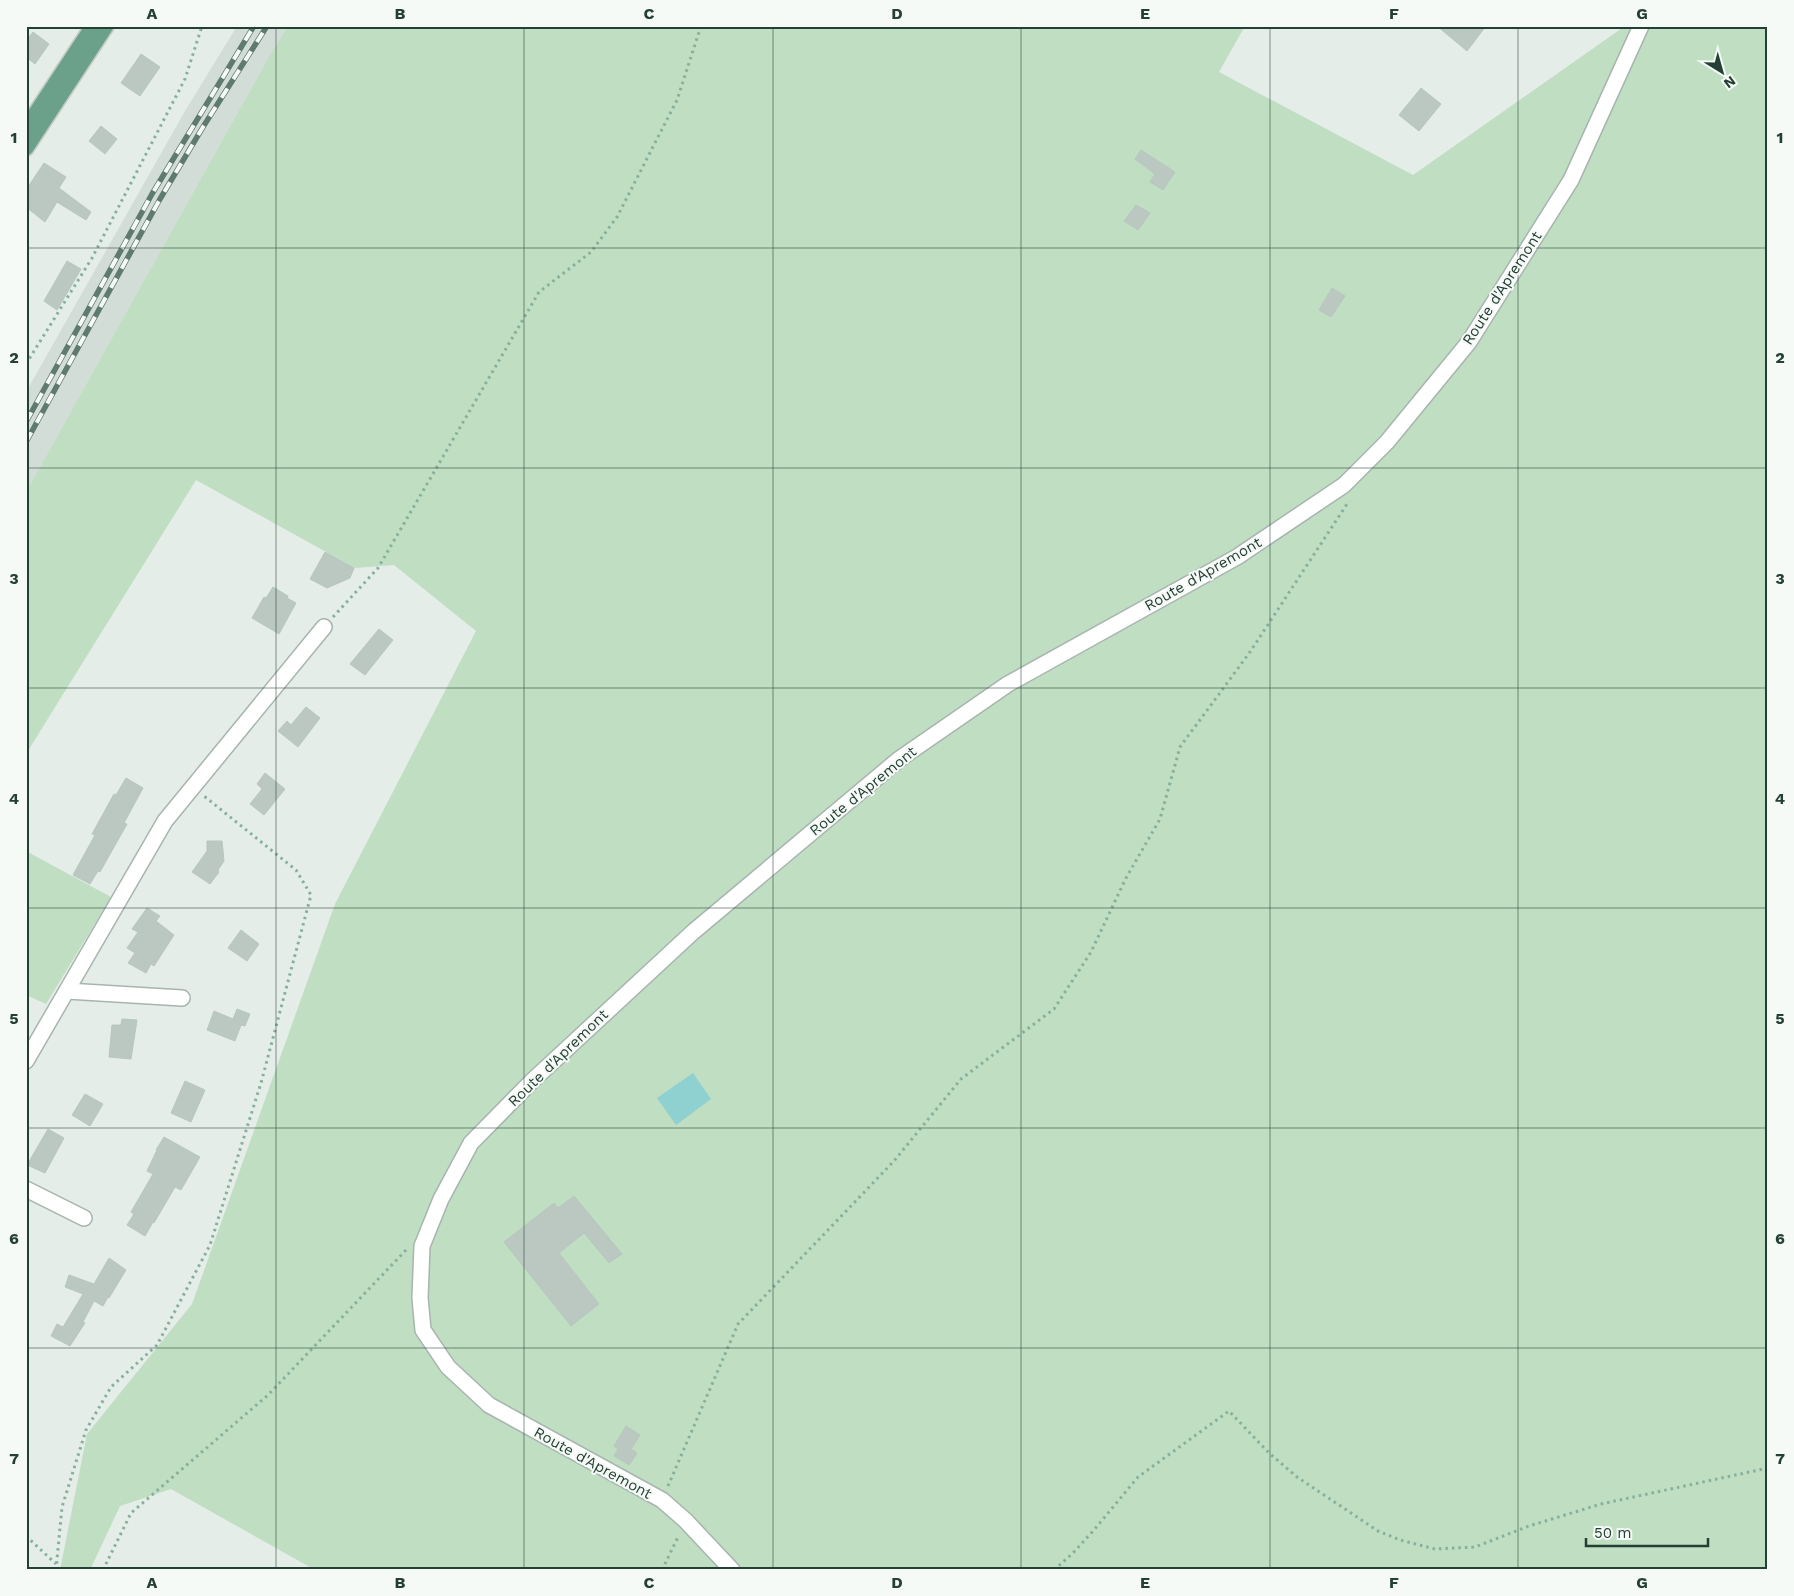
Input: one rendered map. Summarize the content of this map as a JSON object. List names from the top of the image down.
{
  "streets": {
    "street": ["Route d'Apremont"]
  },
  "scale_bar": "50 m",
  "north": "bottom right",
  "grid": {
    "columns": [
      "A",
      "B",
      "C",
      "D",
      "E",
      "F",
      "G"
    ],
    "rows": [
      "1",
      "2",
      "3",
      "4",
      "5",
      "6",
      "7"
    ]
  }
}
